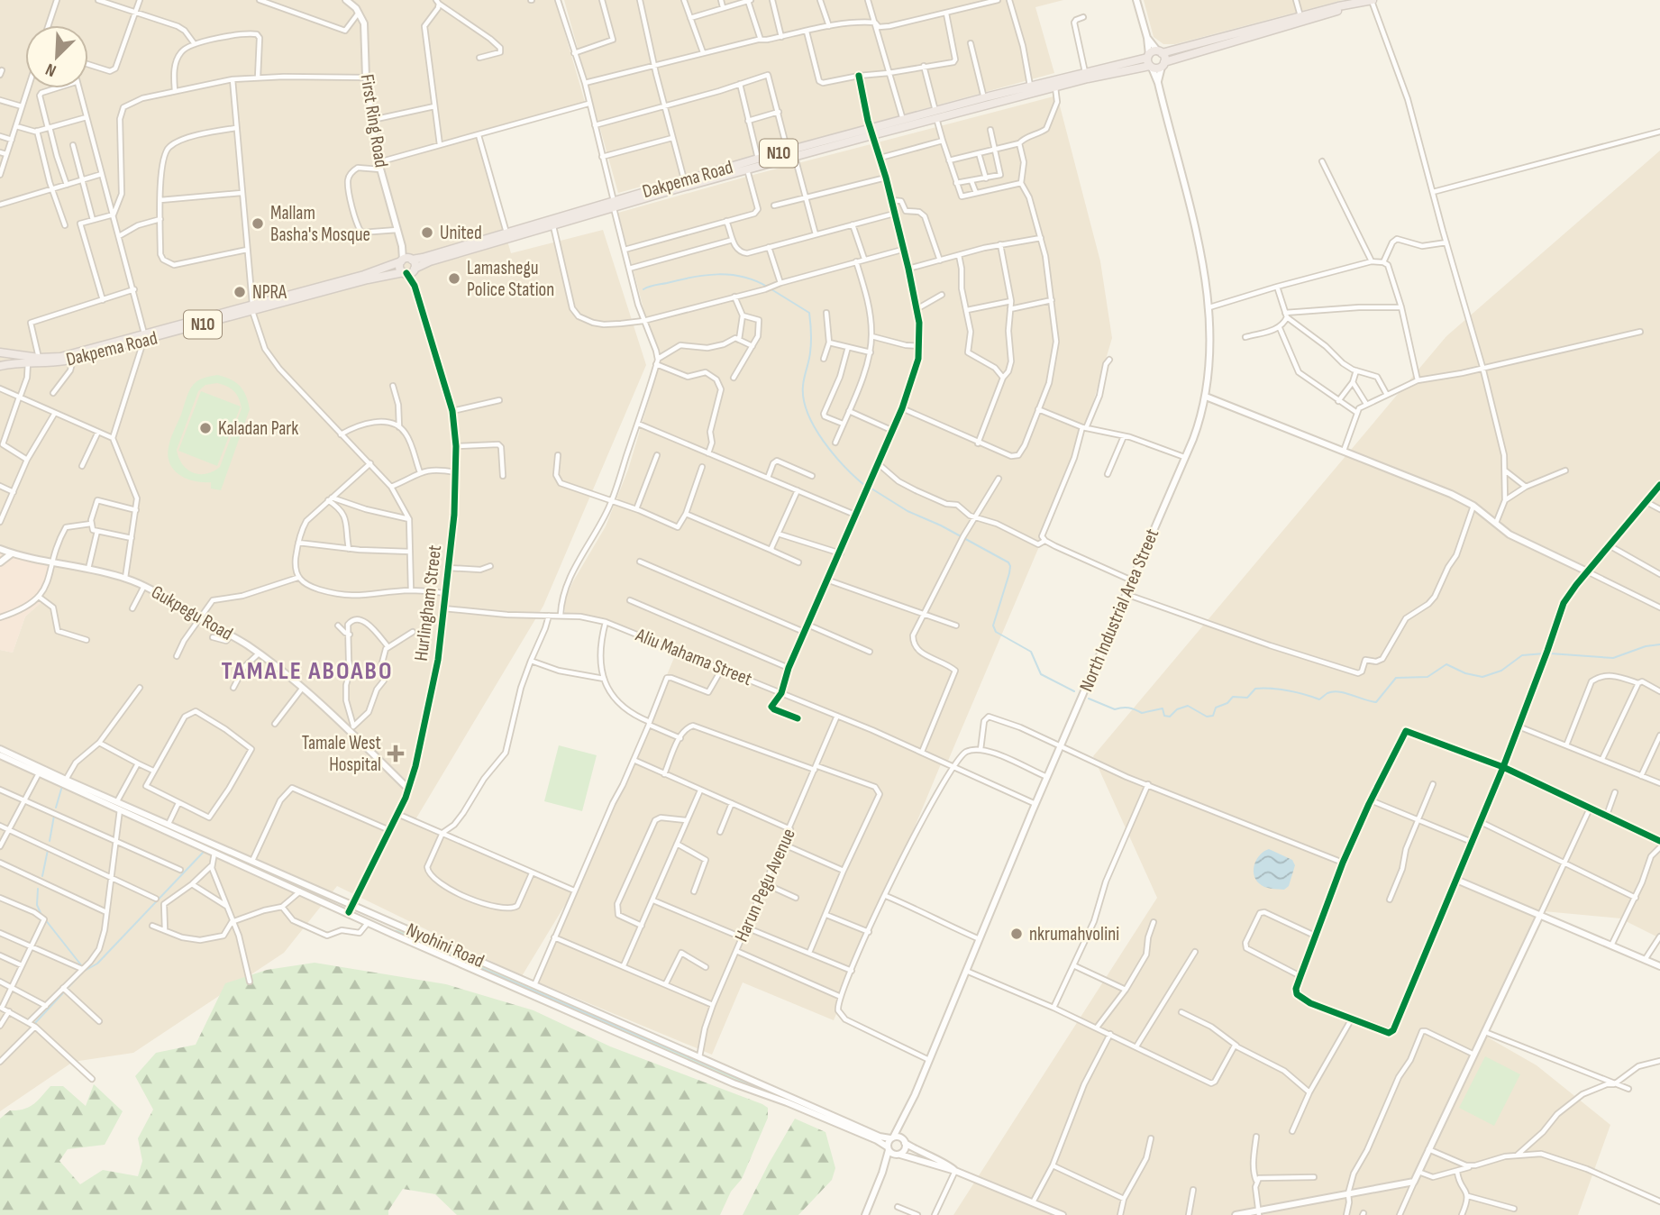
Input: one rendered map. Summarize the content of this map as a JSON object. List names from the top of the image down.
{
  "streets": {
    "highway": ["N10", "Dakpema Road"],
    "main road": [
      "First Ring Road",
      "Hurlingham Street",
      "North Industrial Area Street",
      "Gukpegu Road",
      "Nyohini Road"
    ],
    "street": ["Aliu Mahama Street", "Harun Pegu Avenue"]
  },
  "crossings": [
    ["First Ring Road", "Dakpema Road"],
    ["N10", "Dakpema Road"],
    ["N10", "North Industrial Area Street"],
    ["Dakpema Road", "Hurlingham Street"],
    ["Dakpema Road", "North Industrial Area Street"],
    ["Hurlingham Street", "Gukpegu Road"],
    ["Hurlingham Street", "Aliu Mahama Street"],
    ["Hurlingham Street", "Nyohini Road"],
    ["North Industrial Area Street", "Aliu Mahama Street"],
    ["North Industrial Area Street", "Nyohini Road"],
    ["Aliu Mahama Street", "Harun Pegu Avenue"],
    ["Harun Pegu Avenue", "Nyohini Road"]
  ],
  "districts": ["TAMALE ABOABO"],
  "places": {
    "other": [
      "Mallam Basha's Mosque",
      "United",
      "Lamashegu Police Station",
      "NPRA",
      "Kaladan Park",
      "nkrumahvolini"
    ],
    "health": ["Tamale West Hospital"]
  },
  "north": "bottom left"
}
